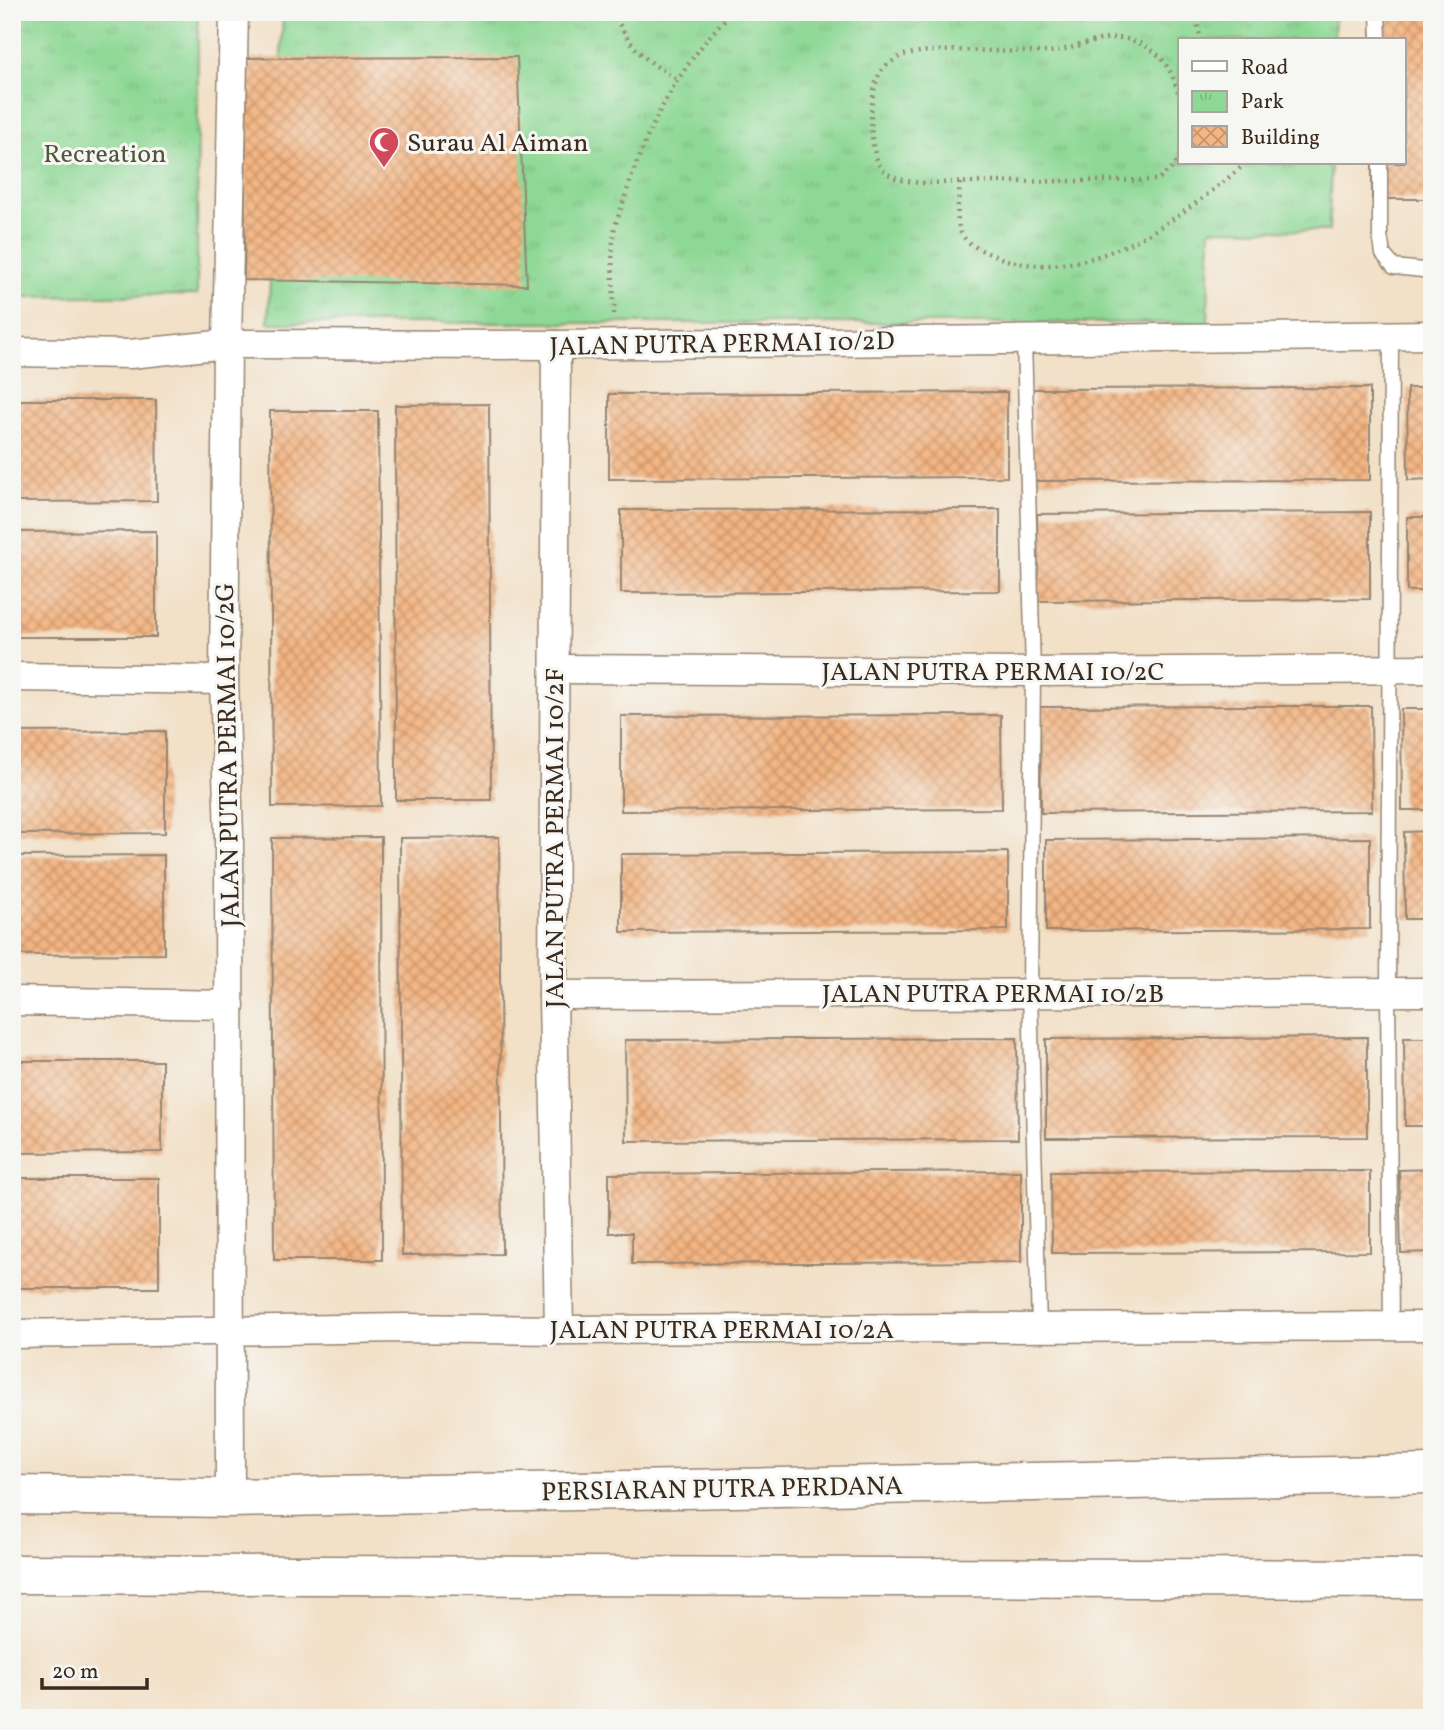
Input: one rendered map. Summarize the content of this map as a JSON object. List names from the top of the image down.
{
  "streets": {
    "main road": ["PERSIARAN PUTRA PERDANA"],
    "street": [
      "JALAN PUTRA PERMAI 10/2D",
      "JALAN PUTRA PERMAI 10/2C",
      "JALAN PUTRA PERMAI 10/2G",
      "JALAN PUTRA PERMAI 10/2F",
      "JALAN PUTRA PERMAI 10/2B",
      "JALAN PUTRA PERMAI 10/2A"
    ]
  },
  "crossings": [
    ["JALAN PUTRA PERMAI 10/2D", "JALAN PUTRA PERMAI 10/2G"],
    ["JALAN PUTRA PERMAI 10/2D", "JALAN PUTRA PERMAI 10/2F"],
    ["JALAN PUTRA PERMAI 10/2C", "JALAN PUTRA PERMAI 10/2F"],
    ["JALAN PUTRA PERMAI 10/2G", "JALAN PUTRA PERMAI 10/2A"],
    ["JALAN PUTRA PERMAI 10/2G", "PERSIARAN PUTRA PERDANA"],
    ["JALAN PUTRA PERMAI 10/2F", "JALAN PUTRA PERMAI 10/2B"],
    ["JALAN PUTRA PERMAI 10/2F", "JALAN PUTRA PERMAI 10/2A"]
  ],
  "parks": ["Recreation"],
  "places": {
    "mosque": ["Surau Al Aiman"]
  },
  "legend": ["Road", "Park", "Building"],
  "scale_bar": "20 m"
}
